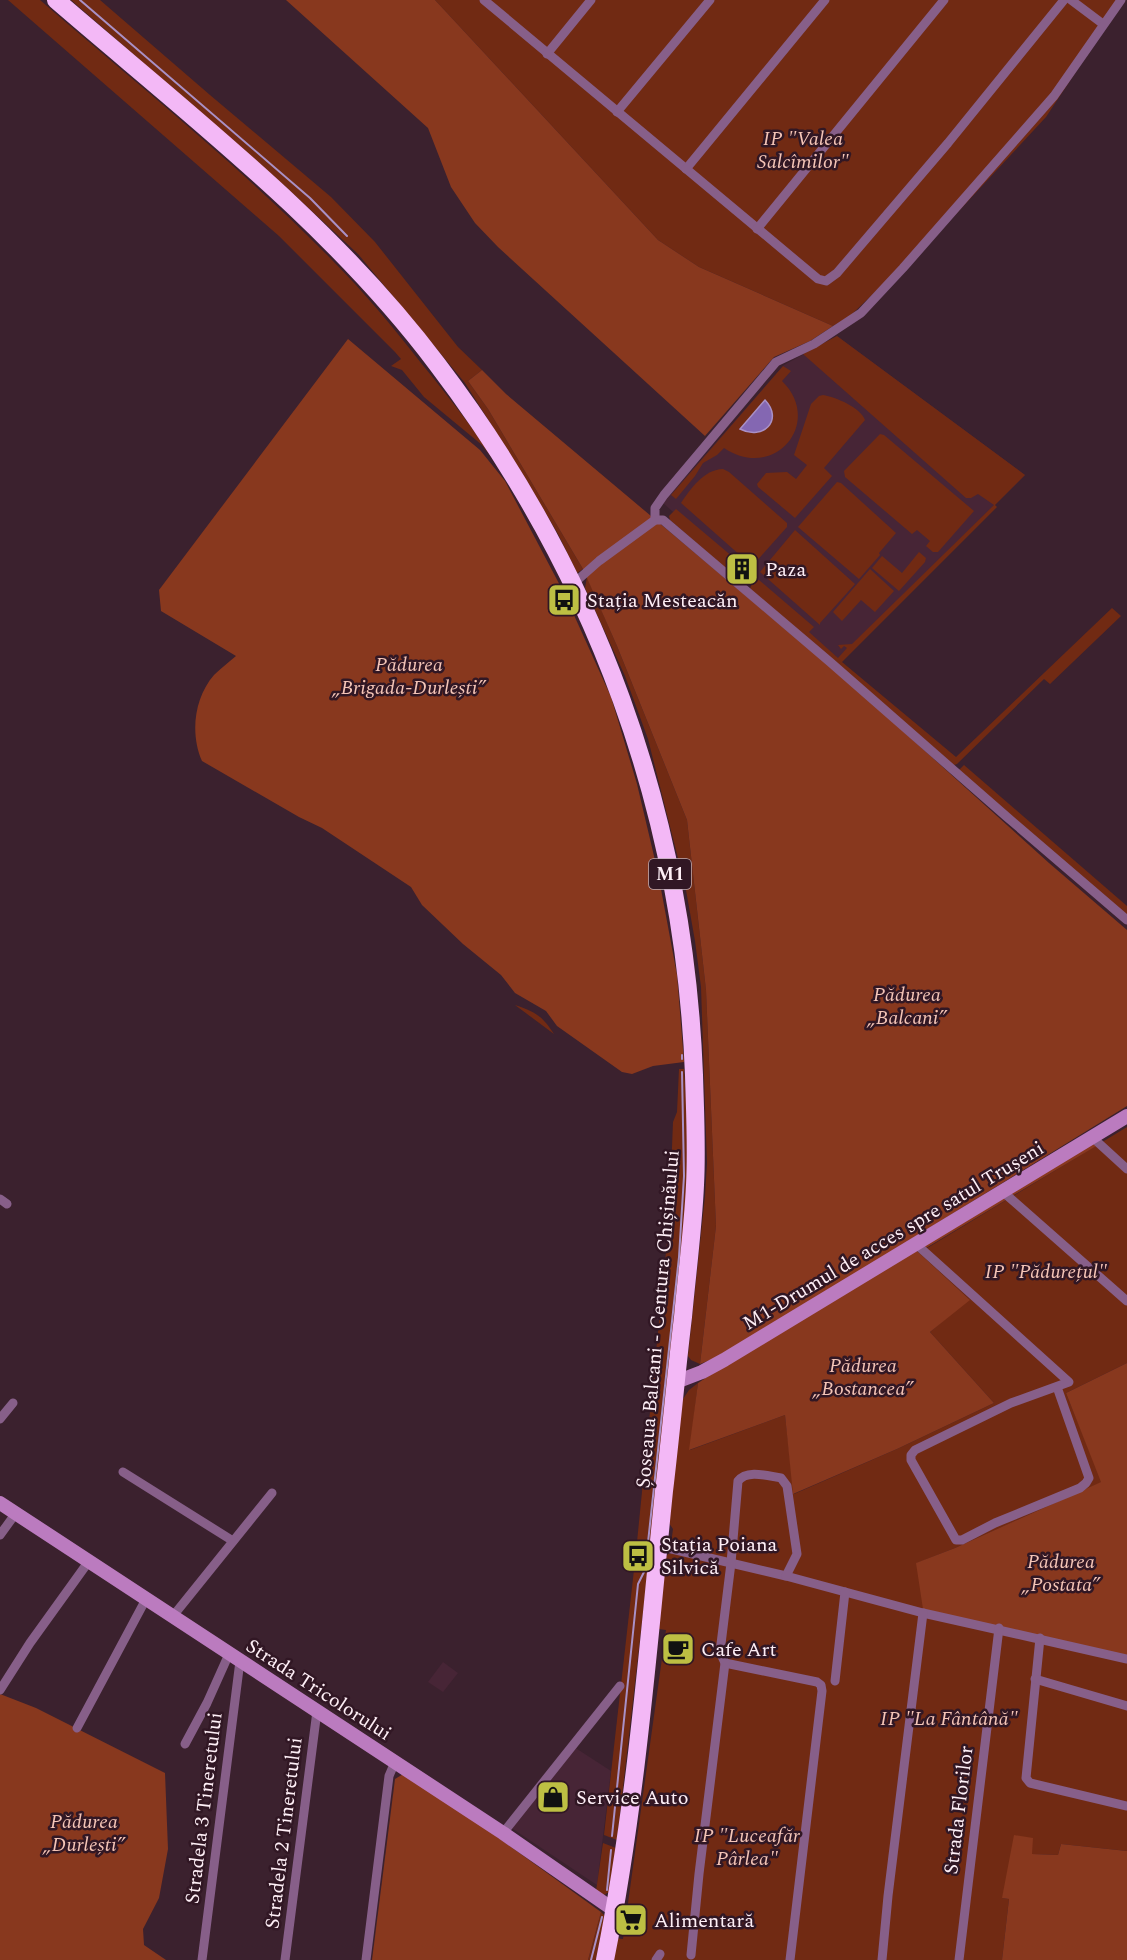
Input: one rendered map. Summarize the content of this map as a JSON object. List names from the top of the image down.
{
  "streets": {
    "highway": ["M1", "Șoseaua Balcani - Centura Chișinăului"],
    "street": [
      "M1-Drumul de acces spre satul Trușeni",
      "Strada Tricolorului",
      "Stradela 3 Tineretului",
      "Strada Florilor",
      "Stradela 2 Tineretului"
    ]
  },
  "crossings": [
    ["M1-Drumul de acces spre satul Trușeni", "Șoseaua Balcani - Centura Chișinăului"],
    ["Șoseaua Balcani - Centura Chișinăului", "Strada Tricolorului"],
    ["Strada Tricolorului", "Stradela 3 Tineretului"],
    ["Strada Tricolorului", "Stradela 2 Tineretului"]
  ],
  "parks": [
    "IP \"Valea Salcîmilor\"",
    "Pădurea „Brigada-Durlești”",
    "Pădurea „Balcani”",
    "IP \"Pădurețul\"",
    "Pădurea „Bostancea”",
    "Pădurea „Postata”",
    "IP \"La Fântână\"",
    "Pădurea „Durlești”",
    "IP \"Luceafăr Pârlea\""
  ],
  "places": {
    "building": ["Paza"],
    "bus stop": ["Stația Mesteacăn", "Stația Poiana Silvică"],
    "cafe": ["Cafe Art"],
    "shop": ["Service Auto"],
    "supermarket": ["Alimentară"]
  }
}
